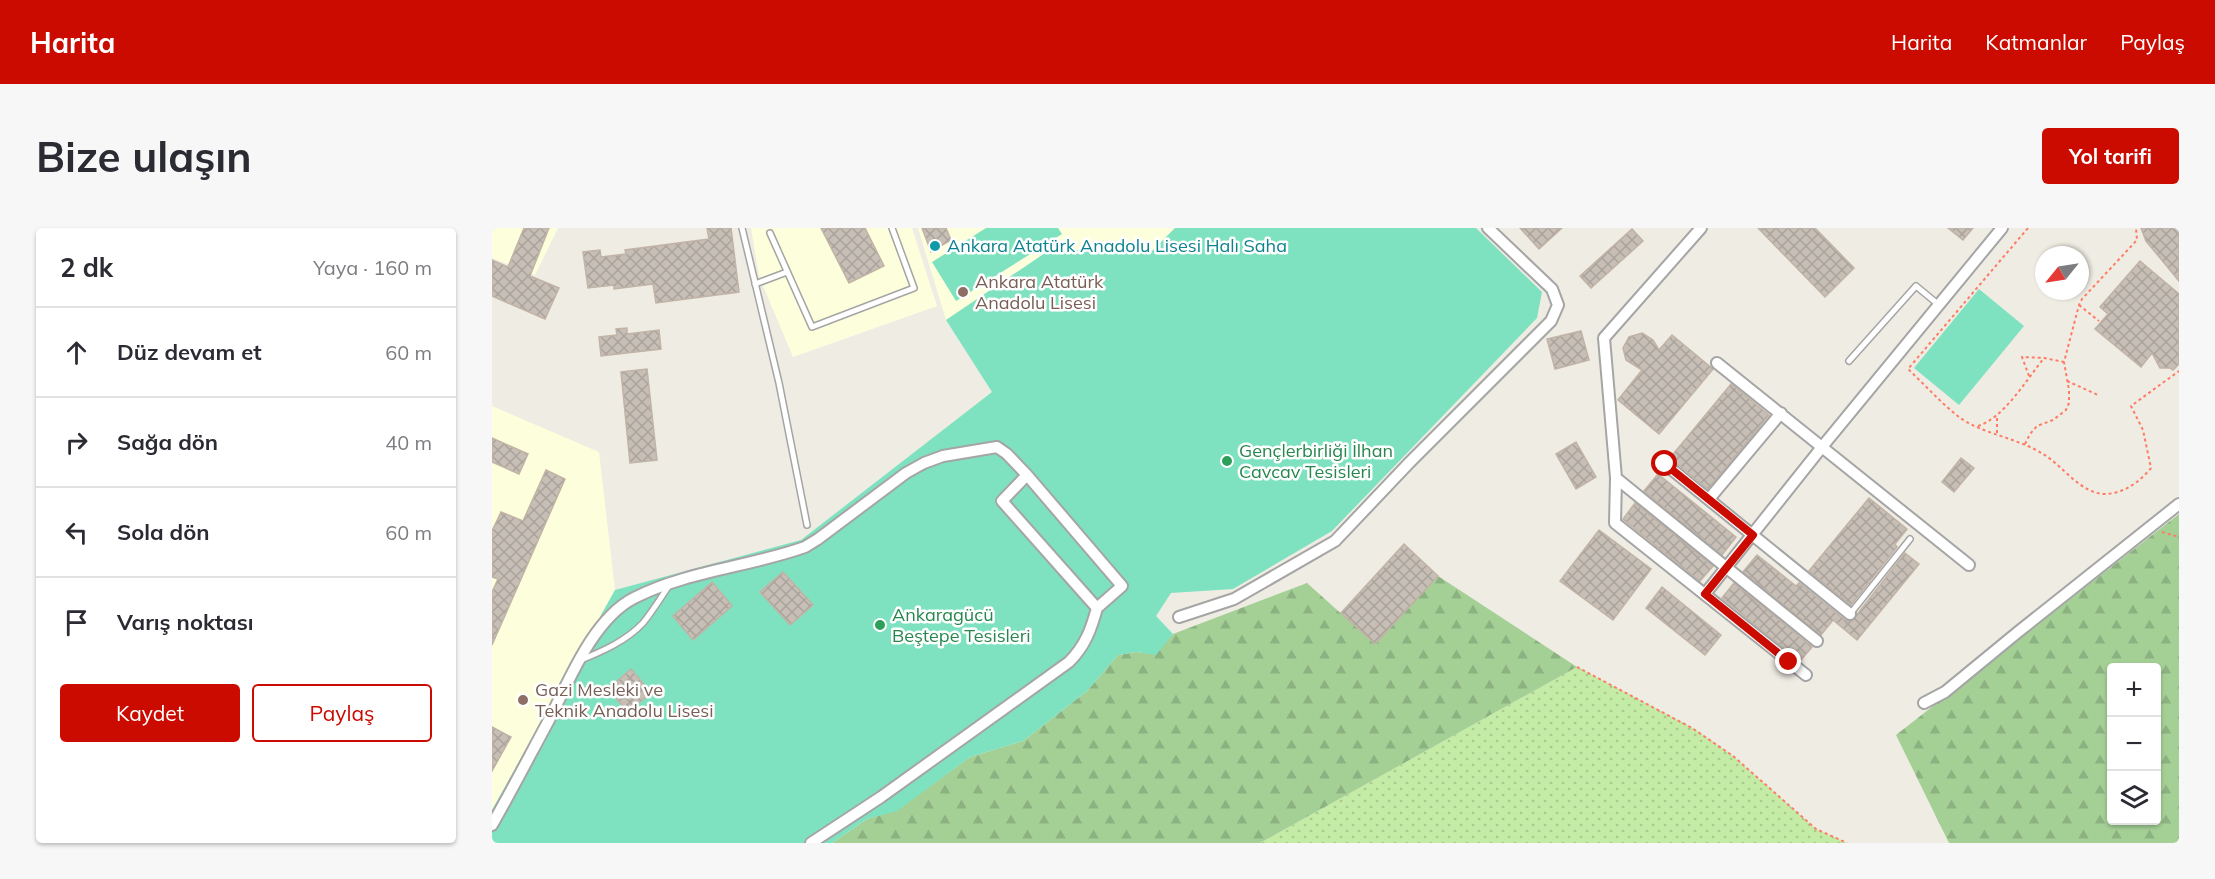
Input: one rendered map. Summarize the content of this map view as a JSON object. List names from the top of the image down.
{
  "places": [
    "Ankara Atatürk Anadolu Lisesi Halı Saha",
    "Ankara Atatürk Anadolu Lisesi",
    "Gençlerbirliği İlhan Cavcav Tesisleri",
    "Ankaragücü Beştepe Tesisleri",
    "Gazi Mesleki ve Teknik Anadolu Lisesi"
  ],
  "north": "bottom left",
  "page": {
    "header": "Harita",
    "nav": ["Harita", "Katmanlar", "Paylaş"],
    "buttons": [
      "Yol tarifi",
      ["Kaydet", "Paylaş"]
    ],
    "title": "Bize ulaşın",
    "heading": ["2 dk", "Yaya · 160 m"],
    "list": [
      ["Düz devam et", "60 m"],
      ["Sağa dön", "40 m"],
      ["Sola dön", "60 m"],
      "Varış noktası"
    ],
    "map_buttons": ["+", "−"]
  }
}
